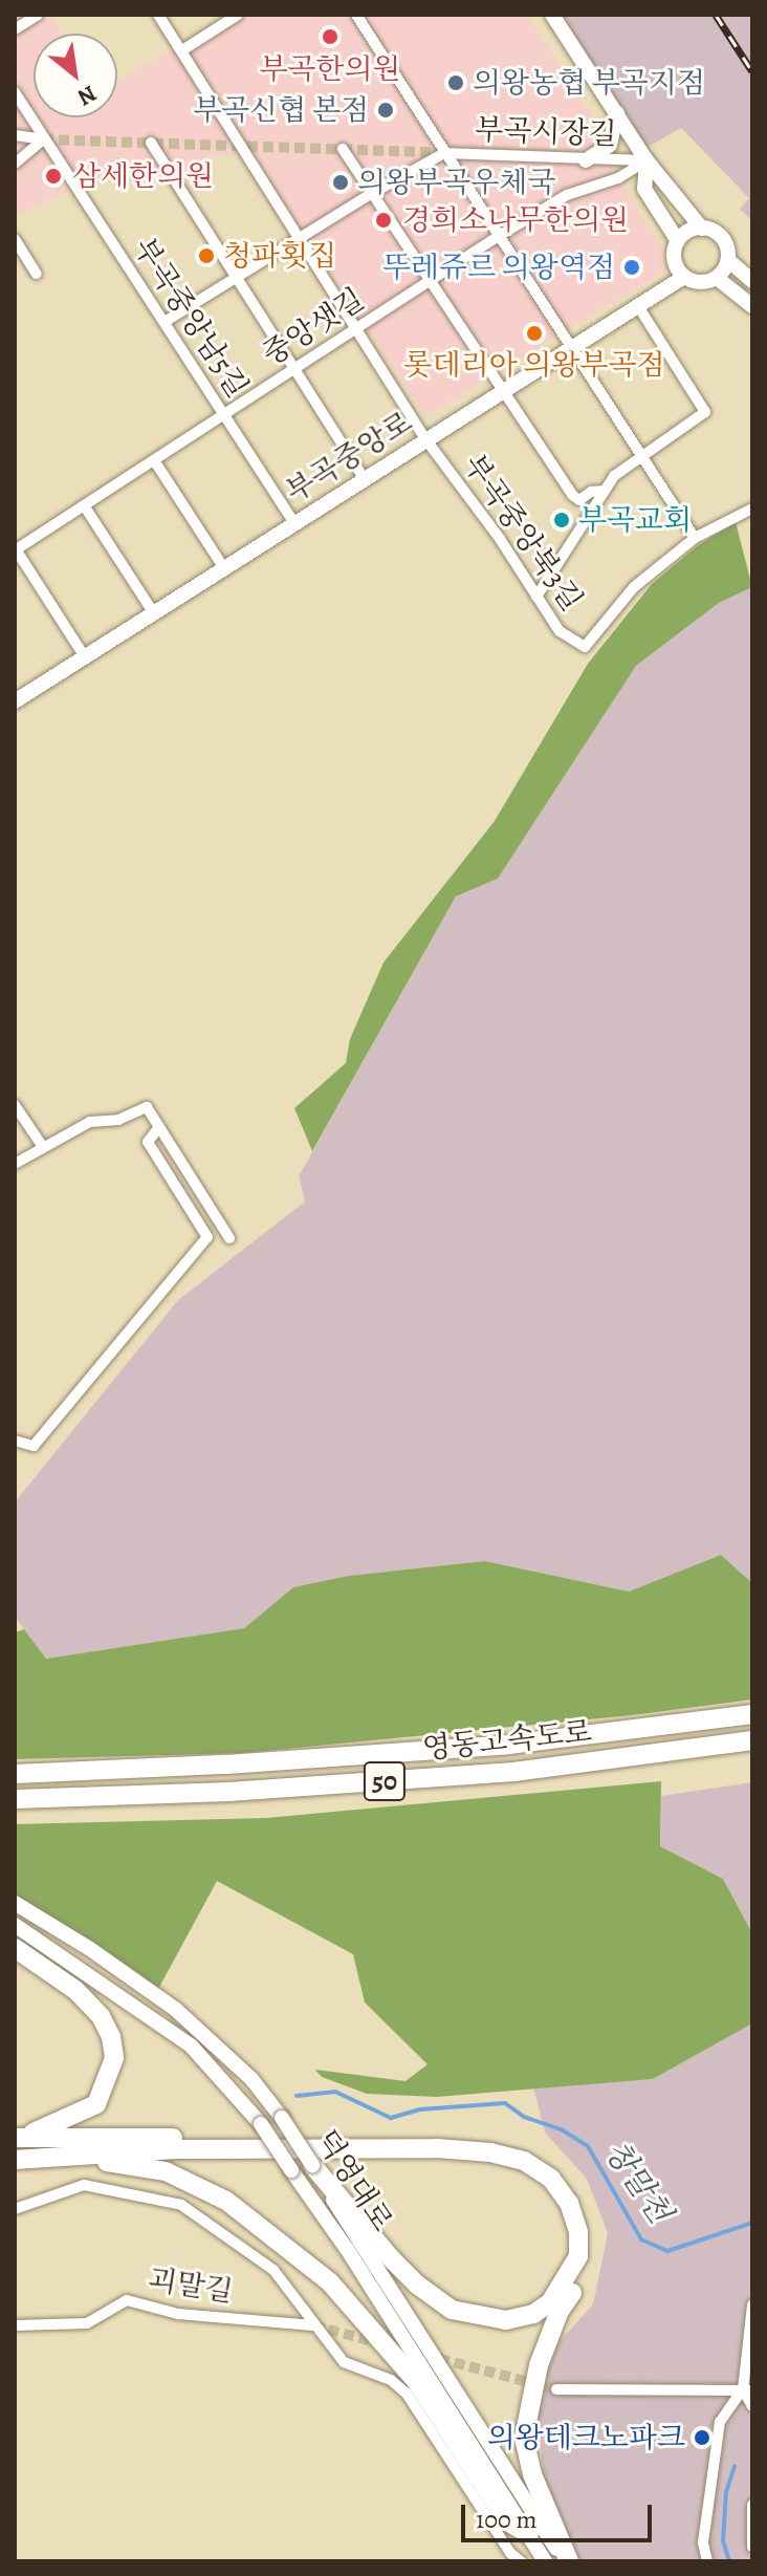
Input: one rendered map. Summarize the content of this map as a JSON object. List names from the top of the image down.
{
  "streets": {
    "highway": ["영동고속도로", "50"],
    "street": [
      "부곡시장길",
      "부곡중앙남5길",
      "중앙샛길",
      "부곡중앙로",
      "부곡중앙북3길",
      "덕영대로",
      "괴말길"
    ]
  },
  "crossings": [
    ["부곡시장길", "중앙샛길"],
    ["부곡중앙남5길", "중앙샛길"],
    ["부곡중앙남5길", "부곡중앙로"],
    ["중앙샛길", "부곡중앙북3길"],
    ["부곡중앙로", "부곡중앙북3길"]
  ],
  "water": ["창말천"],
  "places": [
    "부곡한의원",
    "의왕농협 부곡지점",
    "부곡신협 본점",
    "삼세한의원",
    "의왕부곡우체국",
    "경희소나무한의원",
    "청파횟집",
    "뚜레쥬르 의왕역점",
    "롯데리아 의왕부곡점",
    "부곡교회",
    "의왕테크노파크"
  ],
  "scale_bar": "100 m",
  "north": "bottom right"
}
